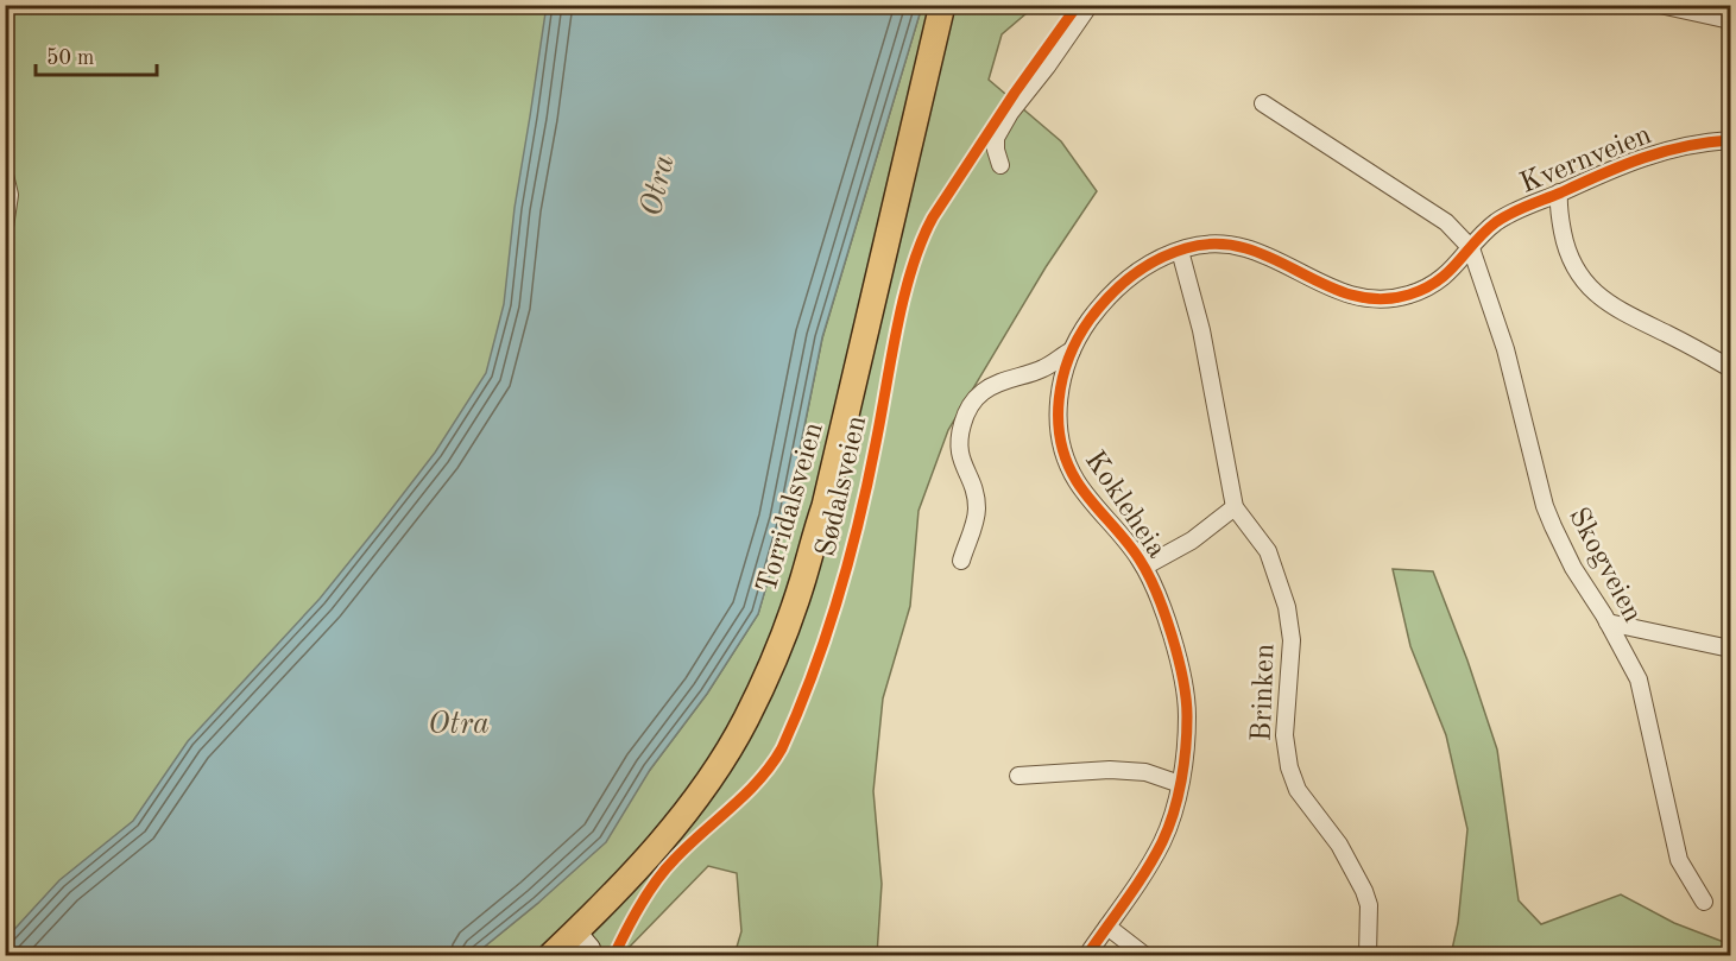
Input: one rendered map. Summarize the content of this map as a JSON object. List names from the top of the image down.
{
  "streets": {
    "main road": ["Torridalsveien"],
    "street": [
      "Kvernveien",
      "Kokleheia",
      "Skogveien",
      "Brinken"
    ],
    "cycle path": ["Sødalsveien"]
  },
  "crossings": [
    ["Kvernveien", "Kokleheia"],
    ["Kvernveien", "Skogveien"],
    ["Kokleheia", "Skogveien"],
    ["Kokleheia", "Brinken"]
  ],
  "water": ["Otra"],
  "scale_bar": "50 m"
}
